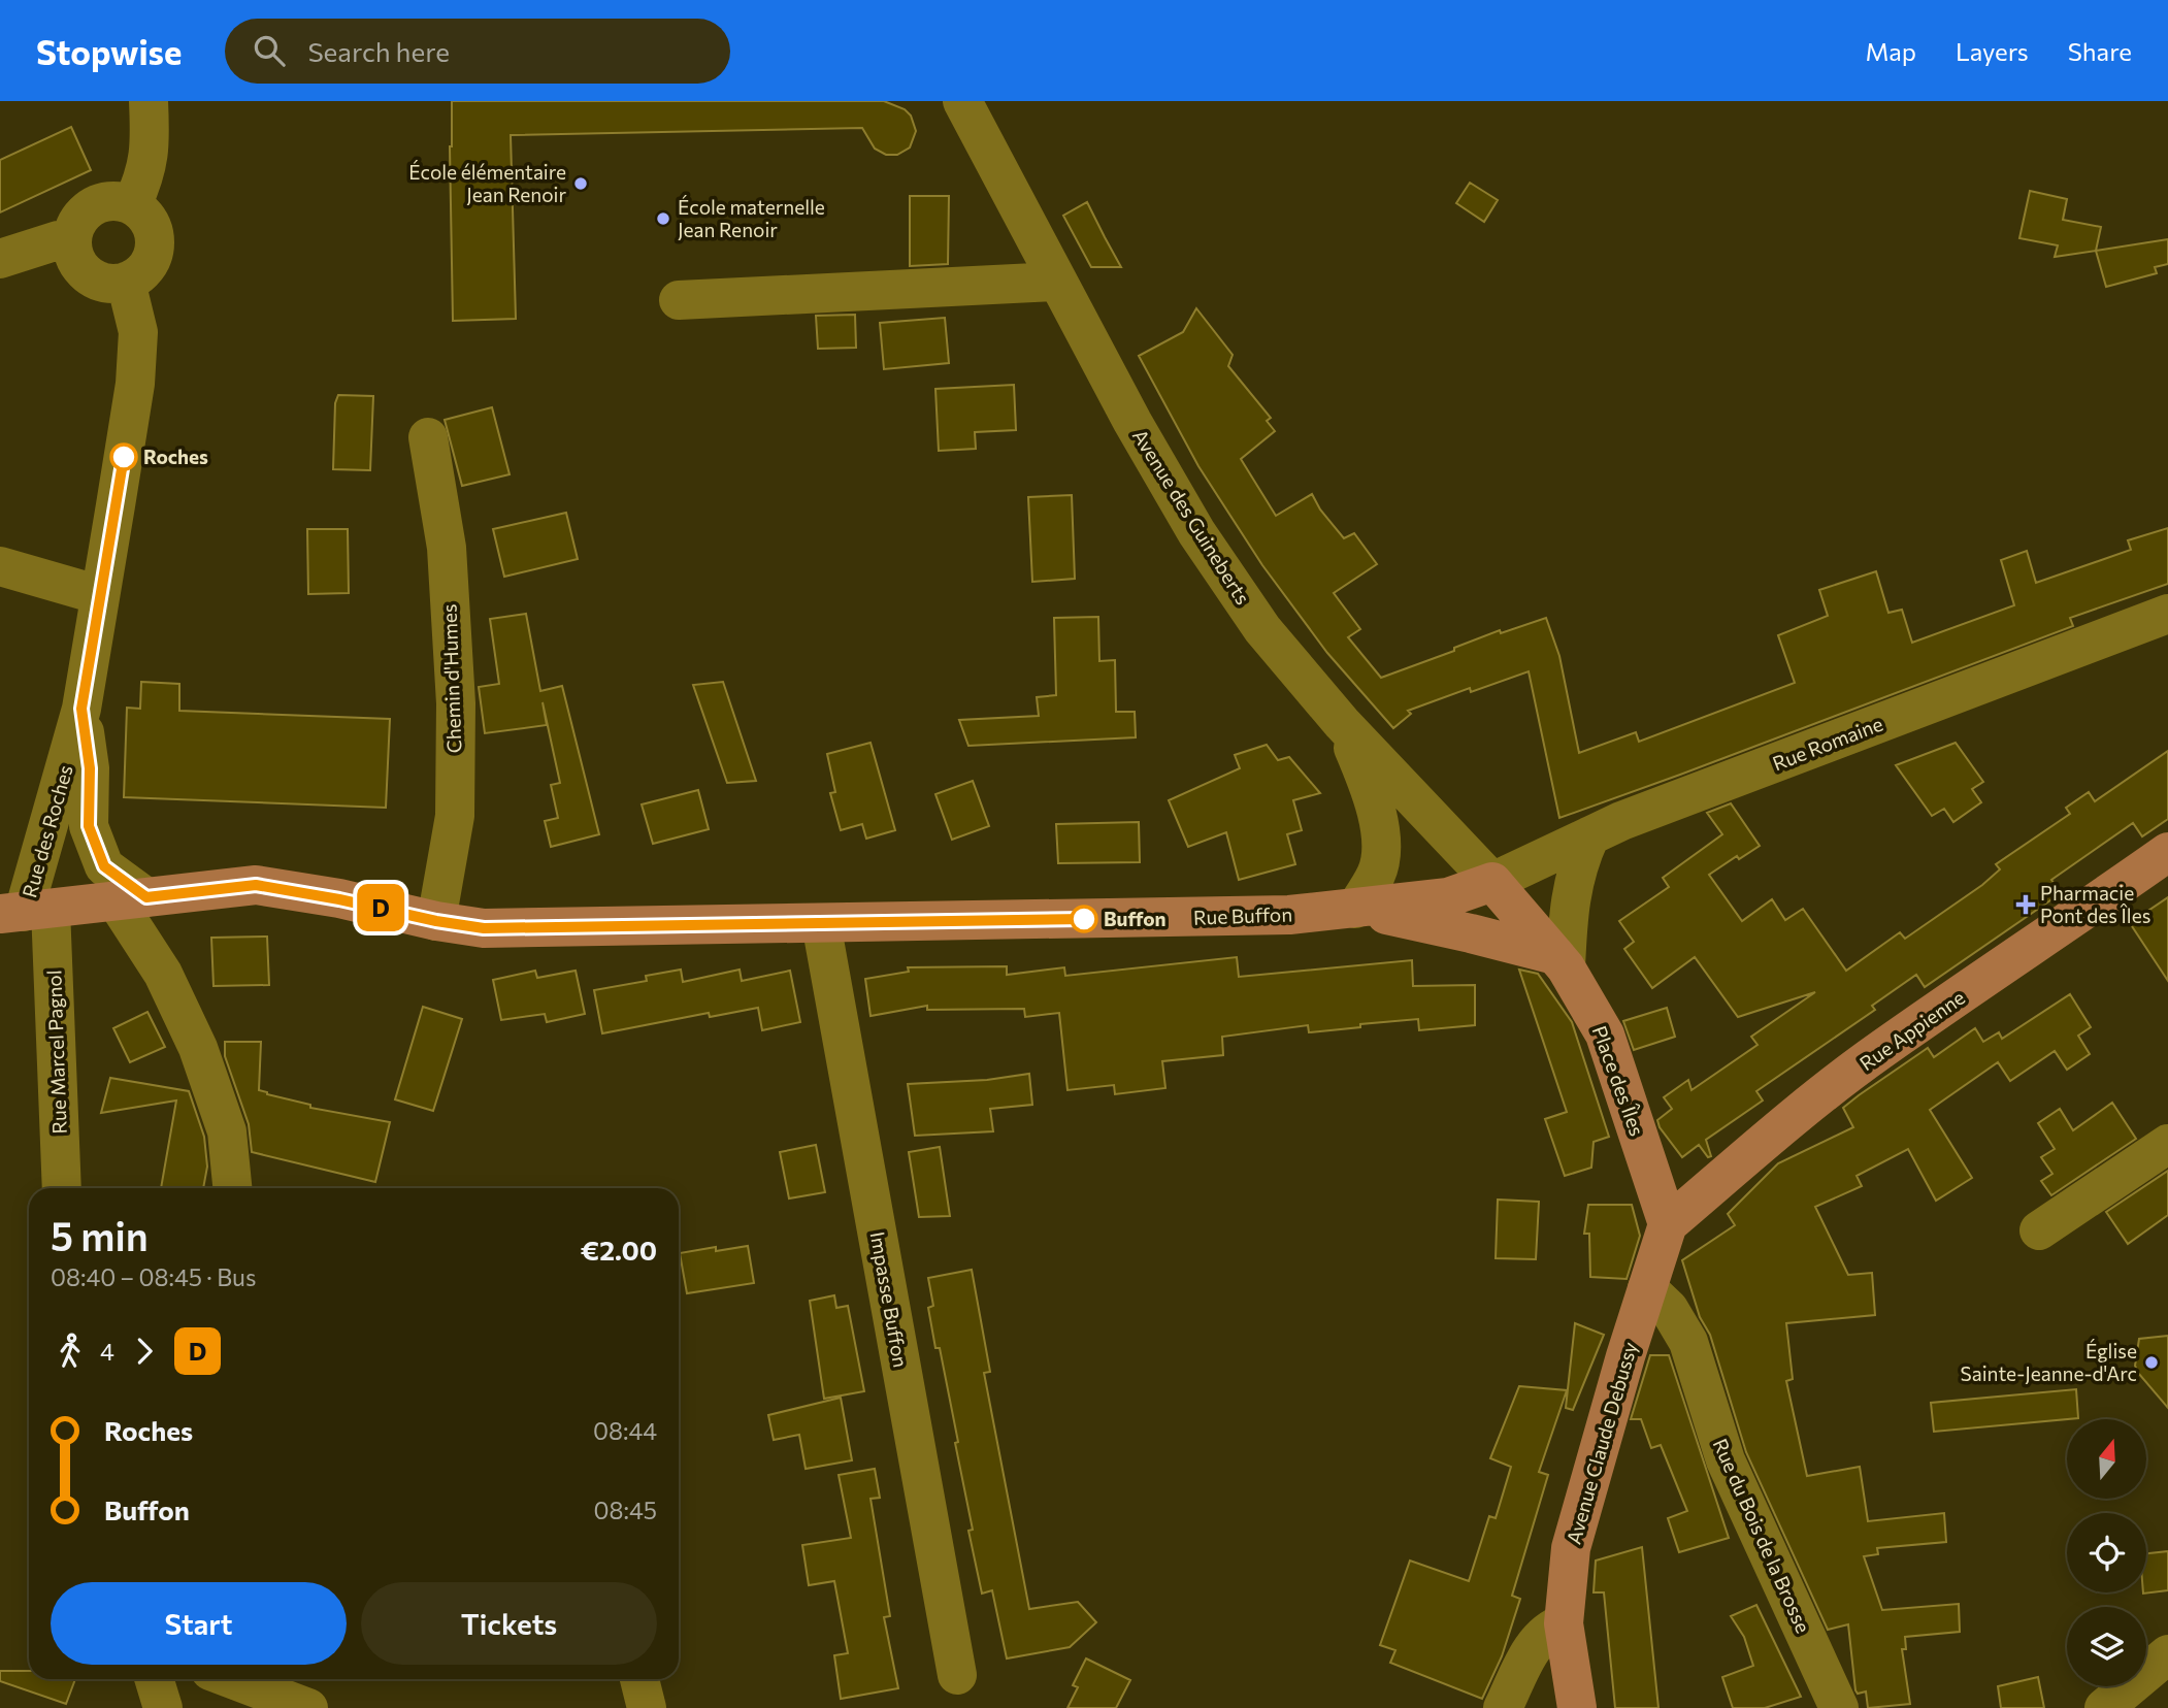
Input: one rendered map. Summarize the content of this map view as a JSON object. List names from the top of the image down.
{
  "streets": {
    "main road": [
      "Rue Buffon",
      "Rue Appienne",
      "Place des Îles",
      "Avenue Claude Debussy"
    ],
    "street": [
      "Avenue des Guineberts",
      "Chemin d'Humes",
      "Rue Romaine",
      "Rue des Roches",
      "Rue Marcel Pagnol",
      "Impasse Buffon",
      "Rue du Bois de la Brosse"
    ]
  },
  "crossings": [
    ["Avenue des Guineberts", "Rue Romaine"],
    ["Avenue des Guineberts", "Rue Buffon"],
    ["Avenue des Guineberts", "Place des Îles"],
    ["Chemin d'Humes", "Rue Buffon"],
    ["Rue Romaine", "Rue Buffon"],
    ["Rue Romaine", "Place des Îles"],
    ["Rue des Roches", "Rue Buffon"],
    ["Rue des Roches", "Rue Marcel Pagnol"],
    ["Rue Buffon", "Rue Marcel Pagnol"],
    ["Rue Buffon", "Place des Îles"],
    ["Rue Buffon", "Impasse Buffon"],
    ["Rue Appienne", "Place des Îles"],
    ["Rue Appienne", "Avenue Claude Debussy"],
    ["Place des Îles", "Avenue Claude Debussy"],
    ["Avenue Claude Debussy", "Rue du Bois de la Brosse"]
  ],
  "places": {
    "other": [
      "École élémentaire Jean Renoir",
      "École maternelle Jean Renoir",
      "Roches",
      "Buffon",
      "Église Sainte-Jeanne-d'Arc"
    ],
    "health": ["Pharmacie Pont des Îles"]
  },
  "lines": ["bus line D"],
  "north": "top",
  "page": {
    "header": "Stopwise",
    "search": "Search here",
    "nav": ["Map", "Layers", "Share"],
    "on_map": "D",
    "heading": ["5 min", "08:40 – 08:45 · Bus", "€2.00"],
    "legs": ["4", "D"],
    "list": [
      {
        "name": "Roches",
        "value": "08:44"
      },
      {
        "name": "Buffon",
        "value": "08:45"
      }
    ],
    "buttons": ["Start", "Tickets"]
  }
}
